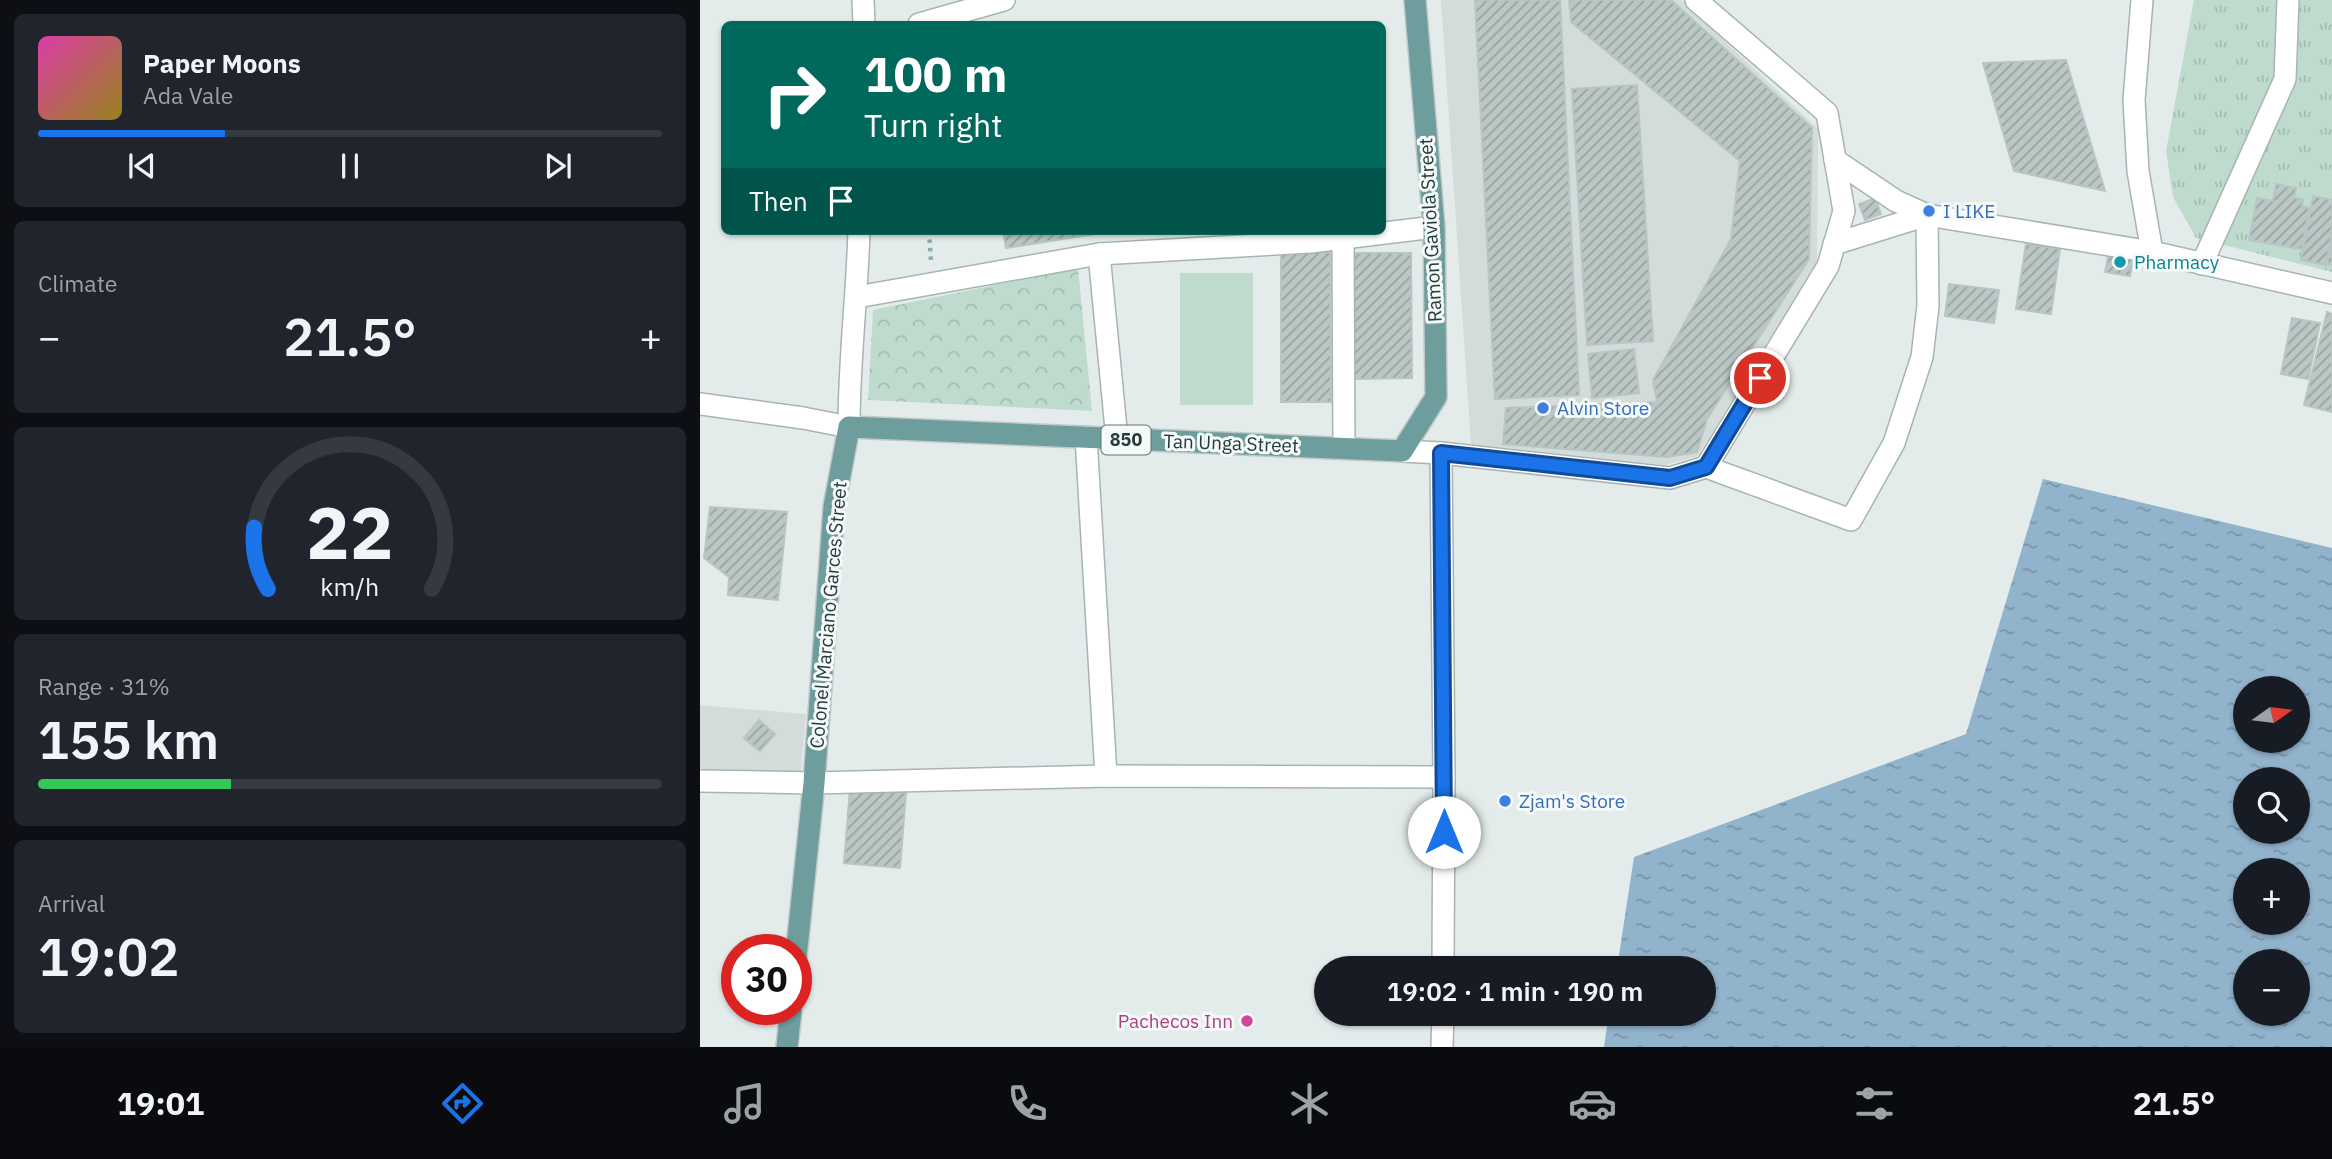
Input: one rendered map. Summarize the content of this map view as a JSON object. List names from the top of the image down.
{
  "streets": {
    "main road": [
      "Ramon Gaviola Street",
      "850",
      "Tan Unga Street",
      "Colonel Marciano Garces Street"
    ]
  },
  "crossings": [
    ["Ramon Gaviola Street", "Tan Unga Street"],
    ["Tan Unga Street", "Colonel Marciano Garces Street"]
  ],
  "places": [
    "I LIKE",
    "Pharmacy",
    "Alvin Store",
    "Zjam's Store",
    "Pachecos Inn"
  ],
  "north": "right",
  "page": {
    "turn": ["100 m", "Turn right"],
    "song": ["Paper Moons", "Ada Vale"],
    "then": "Then",
    "tile": [
      "Climate",
      ["Range · 31%", "155 km"],
      ["Arrival", "19:02"]
    ],
    "heat": ["−", "21.5°", "+"],
    "map_buttons": ["+", "−"],
    "limit": "30",
    "trip": "19:02 · 1 min · 190 m",
    "tabs": ["19:01", "21.5°"],
    "gauge": ["22", "km/h"]
  }
}
